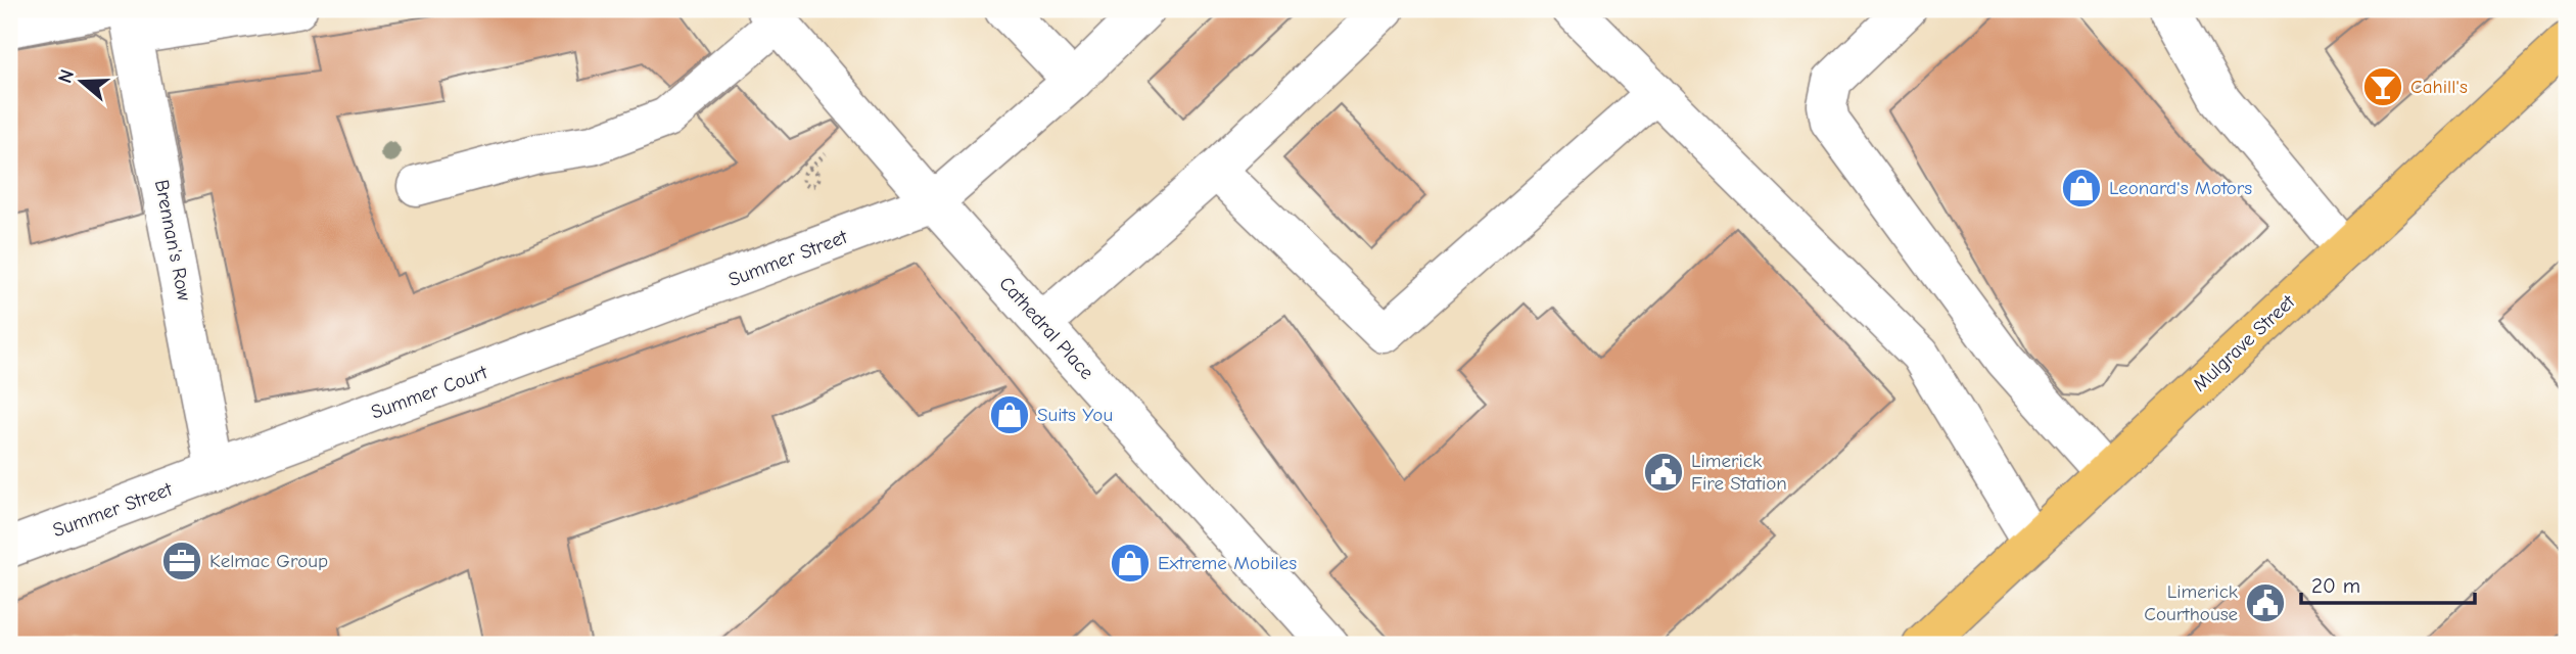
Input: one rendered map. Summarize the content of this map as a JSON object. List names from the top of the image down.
{
  "streets": {
    "main road": ["Mulgrave Street"],
    "street": [
      "Brennan's Row",
      "Summer Street",
      "Cathedral Place",
      "Summer Court"
    ]
  },
  "crossings": [
    ["Brennan's Row", "Summer Street"],
    ["Brennan's Row", "Summer Court"],
    ["Summer Street", "Cathedral Place"],
    ["Summer Street", "Summer Court"]
  ],
  "places": {
    "bar": ["Cahill's"],
    "shop": ["Leonard's Motors", "Suits You", "Extreme Mobiles"],
    "public building": ["Limerick Fire Station", "Limerick Courthouse"],
    "office": ["Kelmac Group"]
  },
  "scale_bar": "20 m",
  "north": "left"
}
